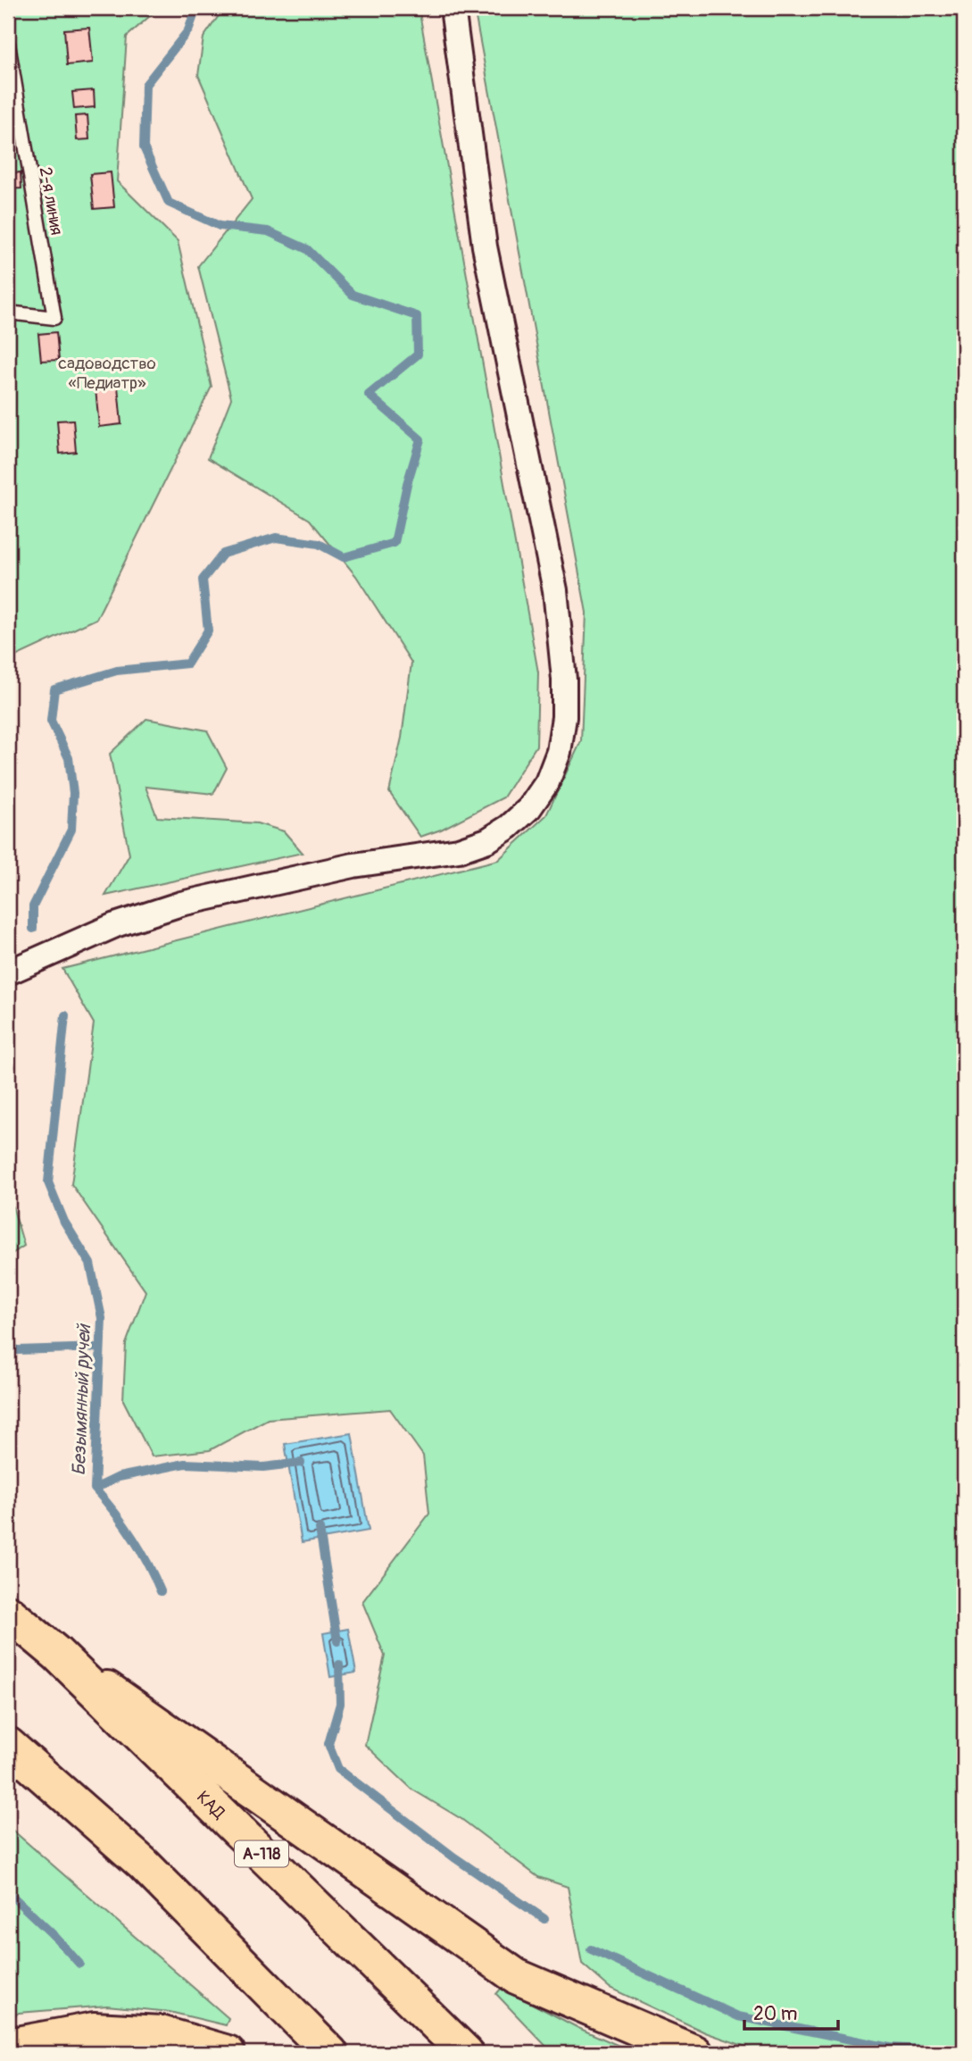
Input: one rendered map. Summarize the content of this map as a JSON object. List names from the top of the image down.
{
  "streets": {
    "main road": ["КАД", "А-118"],
    "lane": ["2-я линия"]
  },
  "water": ["Безымянный ручей"],
  "parks": ["садоводство «Педиатр»"],
  "scale_bar": "20 m"
}
